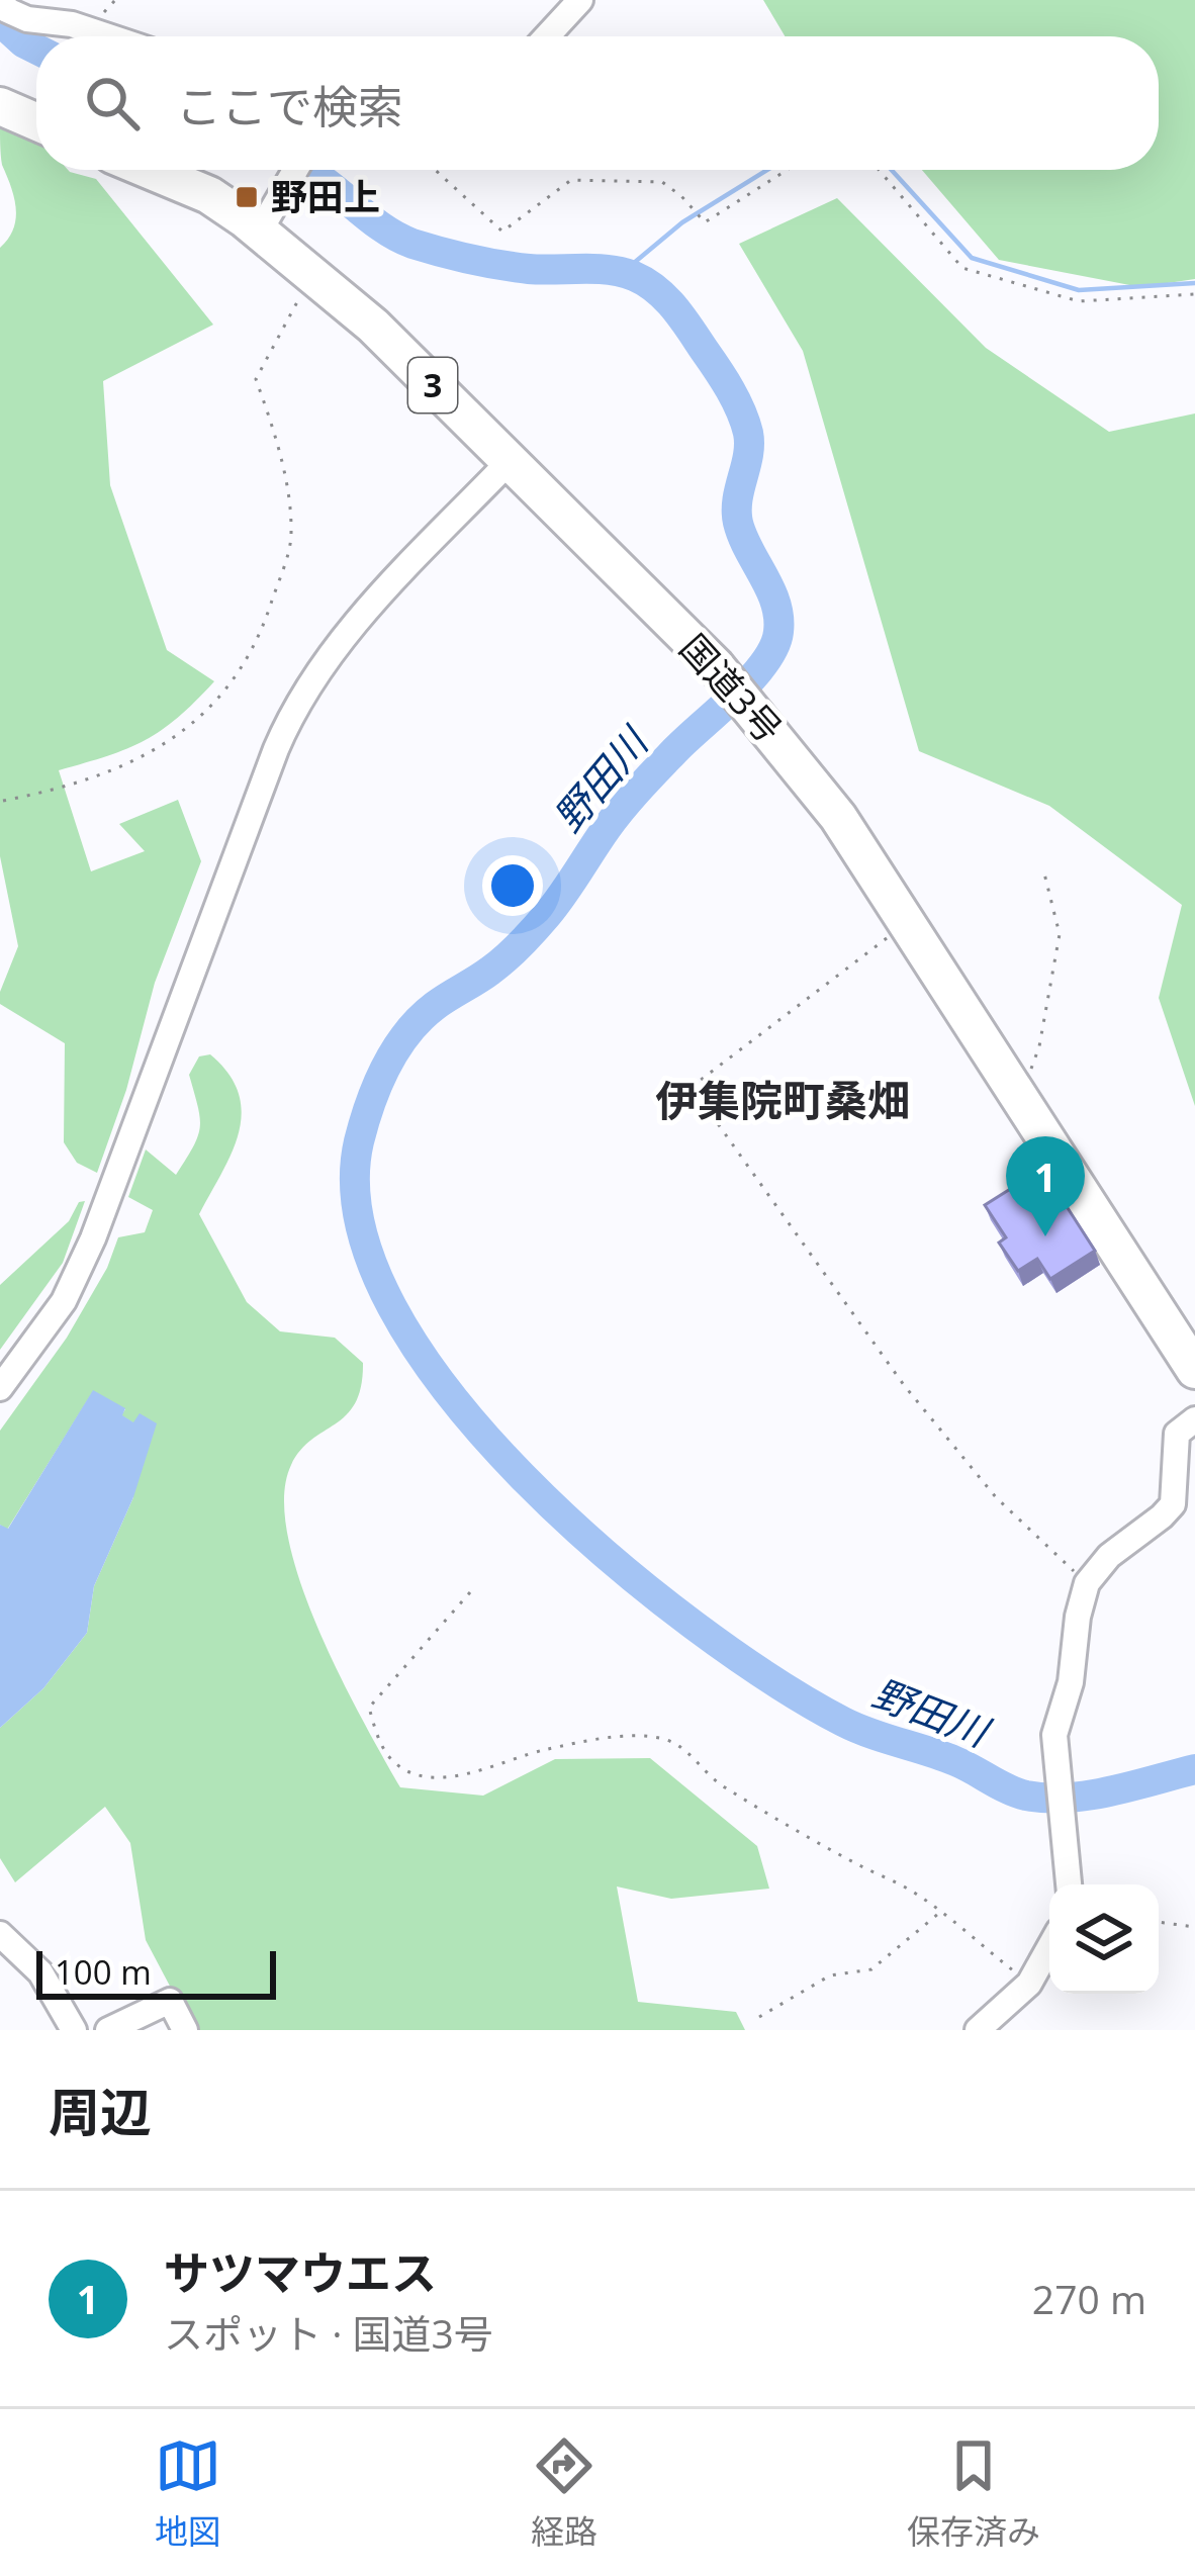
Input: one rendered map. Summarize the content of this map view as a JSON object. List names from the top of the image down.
{
  "streets": {
    "highway": ["3", "国道3号"]
  },
  "districts": ["伊集院町桑畑"],
  "water": ["野田川"],
  "places": {
    "transit": ["野田上"]
  },
  "scale_bar": "100 m",
  "page": {
    "search": "ここで検索",
    "pins": "1",
    "scale": "100 m",
    "heading": "周辺",
    "list": [
      {
        "mark": "1",
        "name": "サツマウエス",
        "note": "スポット · 国道3号",
        "value": "270 m"
      }
    ],
    "nav": ["地図", "経路", "保存済み"]
  }
}
